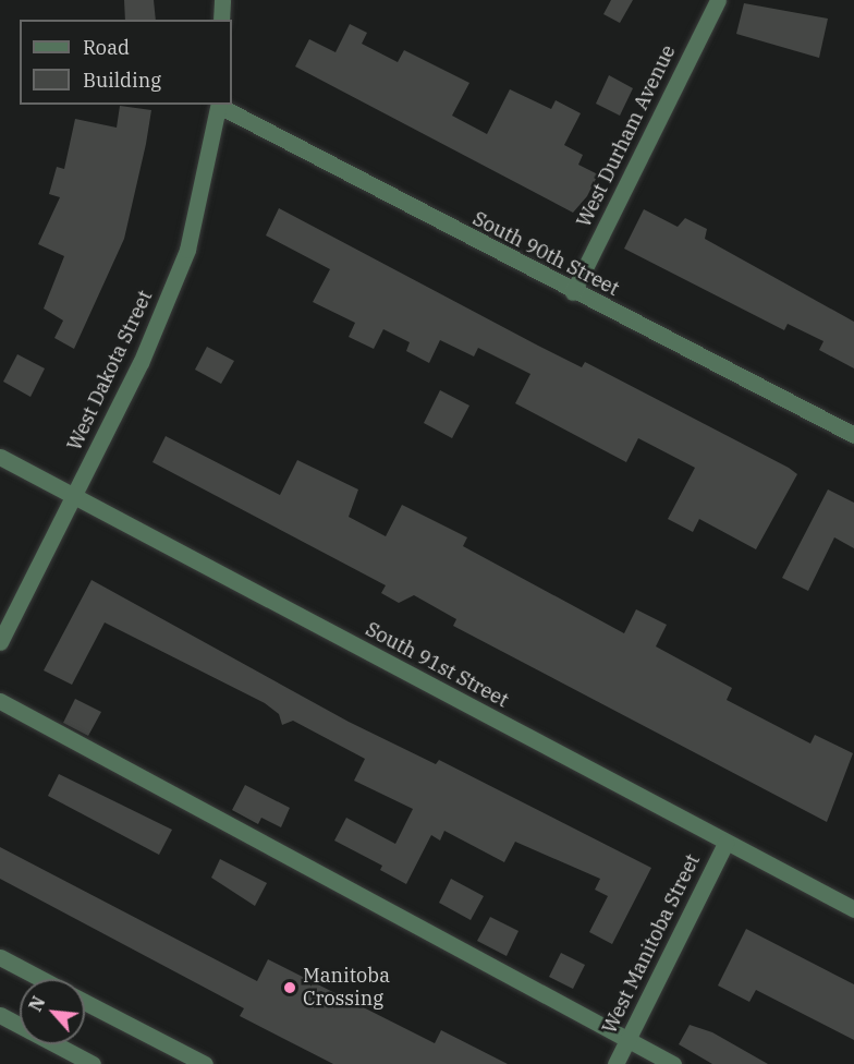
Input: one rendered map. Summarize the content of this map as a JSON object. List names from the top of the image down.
{
  "streets": {
    "street": [
      "West Durham Avenue",
      "South 90th Street",
      "West Dakota Street",
      "South 91st Street",
      "West Manitoba Street"
    ]
  },
  "crossings": [
    ["West Durham Avenue", "South 90th Street"],
    ["South 90th Street", "West Dakota Street"],
    ["West Dakota Street", "South 91st Street"],
    ["South 91st Street", "West Manitoba Street"]
  ],
  "places": ["Manitoba Crossing"],
  "legend": ["Road", "Building"],
  "north": "top left"
}
